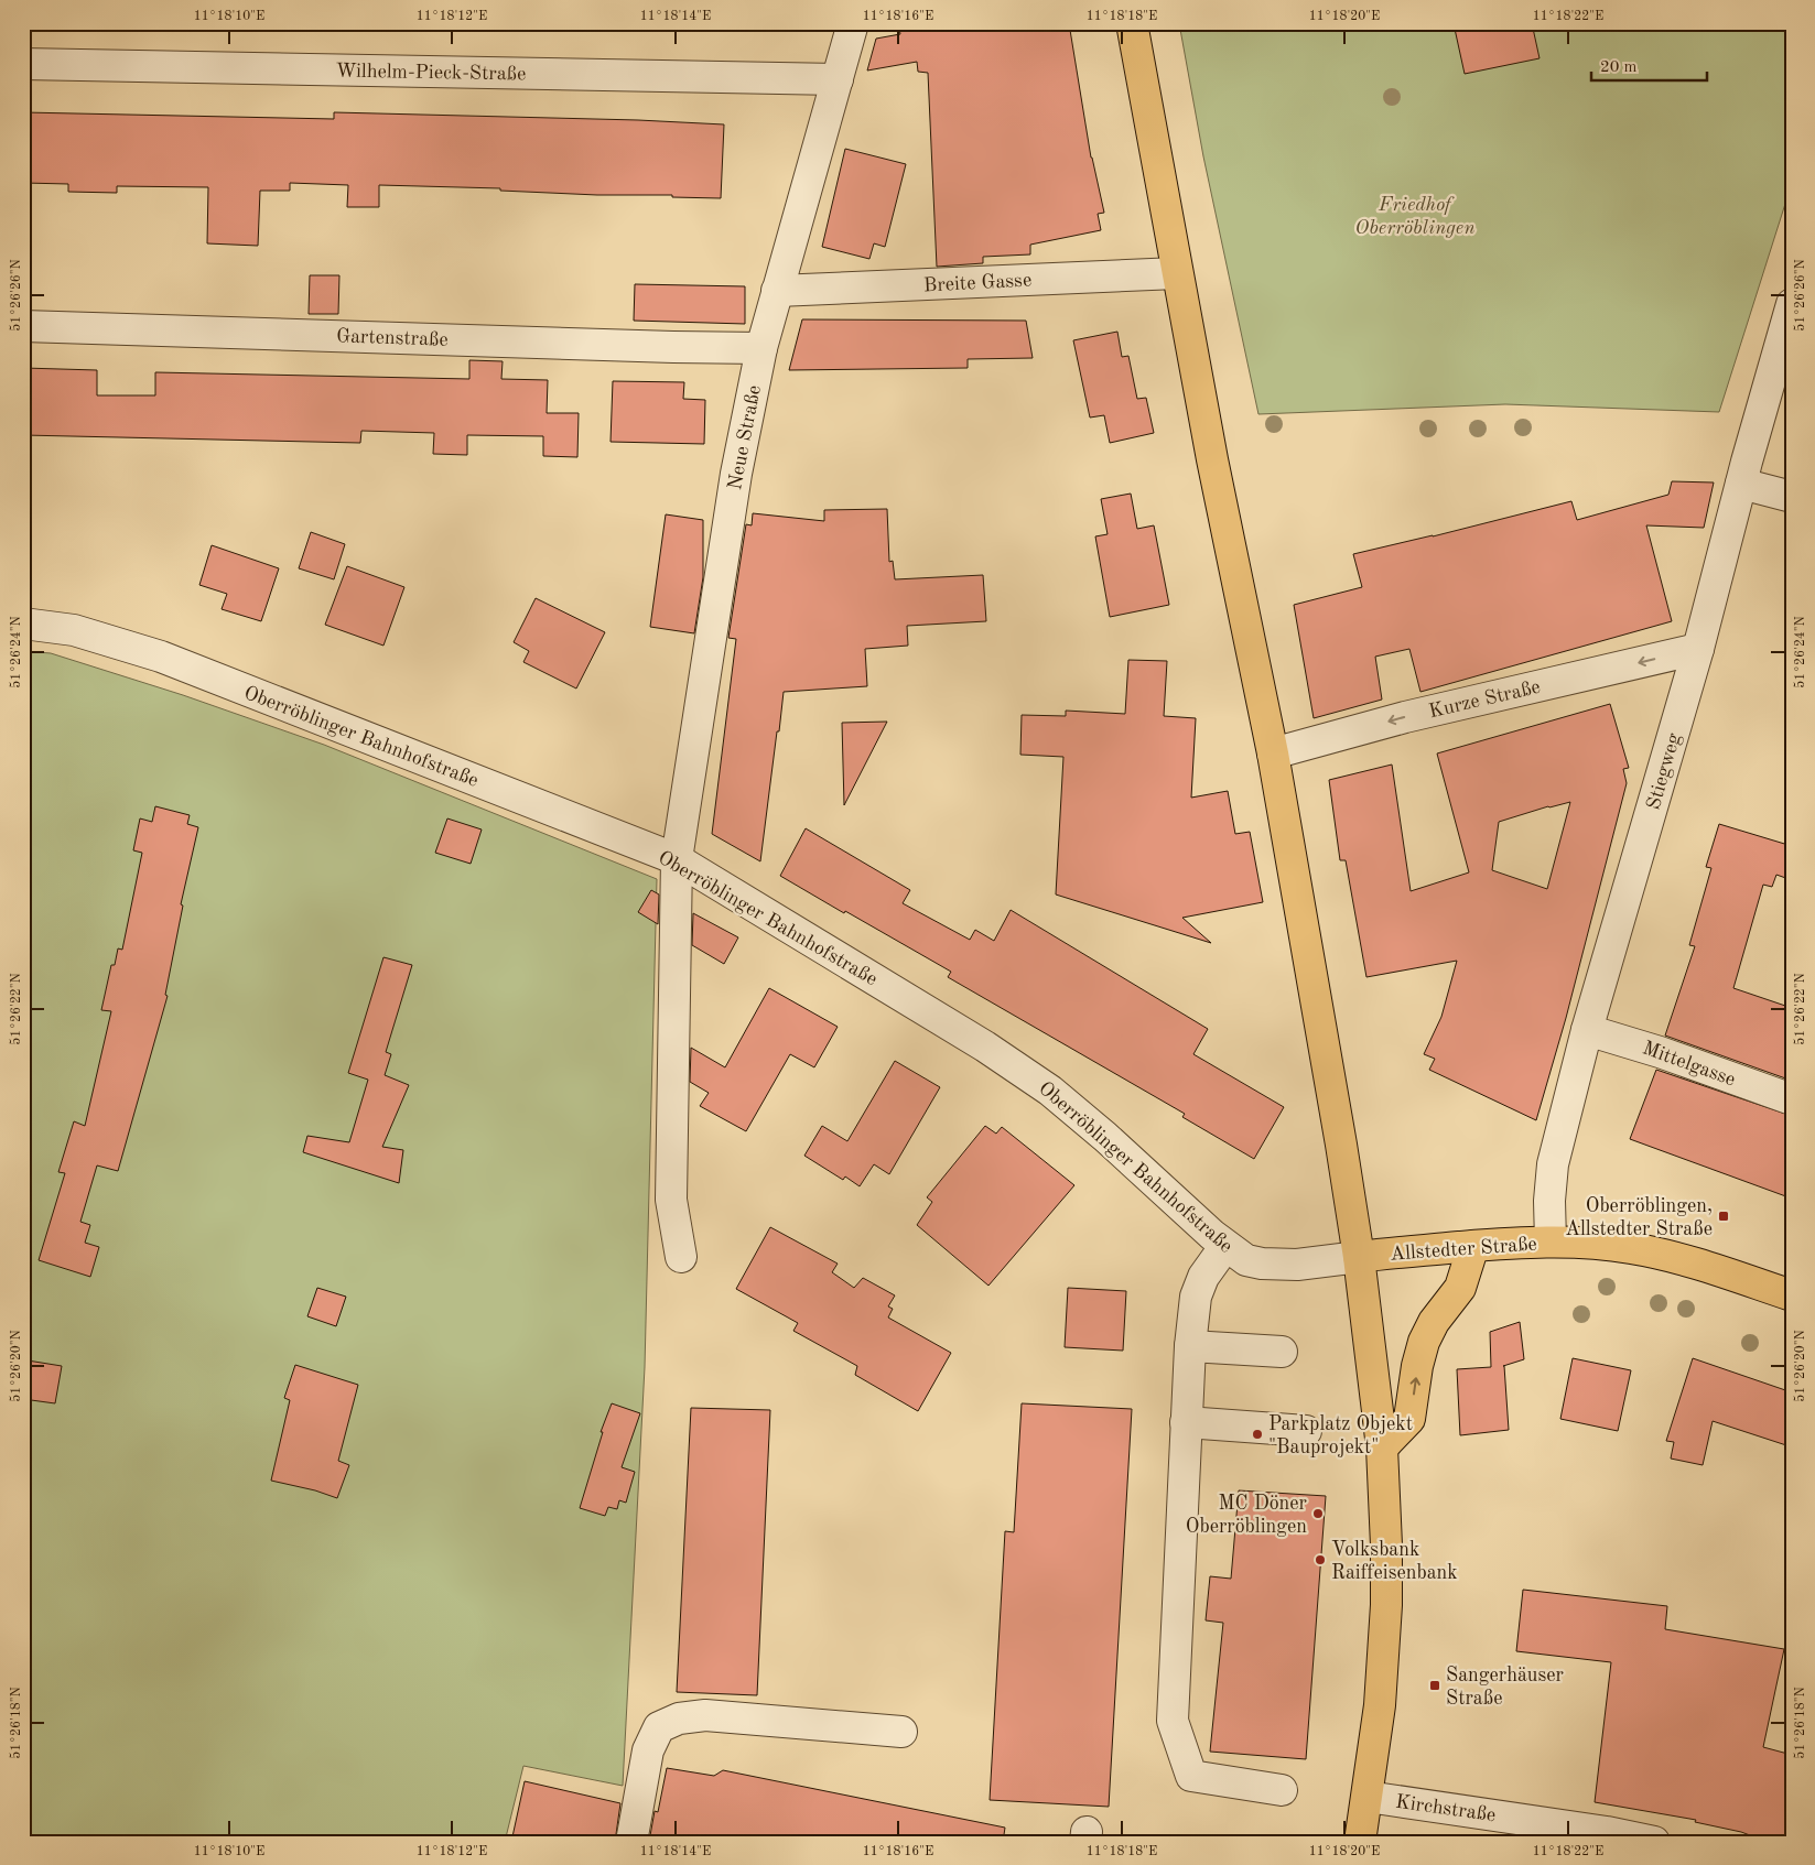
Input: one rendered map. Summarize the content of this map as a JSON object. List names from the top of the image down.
{
  "streets": {
    "main road": ["Allstedter Straße"],
    "street": [
      "Wilhelm-Pieck-Straße",
      "Breite Gasse",
      "Gartenstraße",
      "Neue Straße",
      "Kurze Straße",
      "Oberröblinger Bahnhofstraße",
      "Stiegweg",
      "Mittelgasse",
      "Kirchstraße"
    ]
  },
  "crossings": [
    ["Wilhelm-Pieck-Straße", "Neue Straße"],
    ["Breite Gasse", "Neue Straße"],
    ["Gartenstraße", "Neue Straße"],
    ["Neue Straße", "Oberröblinger Bahnhofstraße"],
    ["Kurze Straße", "Stiegweg"],
    ["Oberröblinger Bahnhofstraße", "Allstedter Straße"],
    ["Stiegweg", "Mittelgasse"],
    ["Stiegweg", "Allstedter Straße"]
  ],
  "one_way": ["Kurze Straße"],
  "parks": ["Friedhof Oberröblingen"],
  "places": {
    "transit": ["Oberröblingen, Allstedter Straße", "Sangerhäuser Straße"],
    "other": ["Parkplatz Objekt \"Bauprojekt\"", "MC Döner Oberröblingen", "Volksbank Raiffeisenbank"]
  },
  "scale_bar": "20 m",
  "coordinates": [
    "11°18'10\"E",
    "11°18'12\"E",
    "11°18'14\"E",
    "11°18'16\"E",
    "11°18'18\"E",
    "11°18'20\"E",
    "11°18'22\"E",
    "51°26'26\"N",
    "51°26'24\"N",
    "51°26'22\"N",
    "51°26'20\"N",
    "51°26'18\"N"
  ]
}
